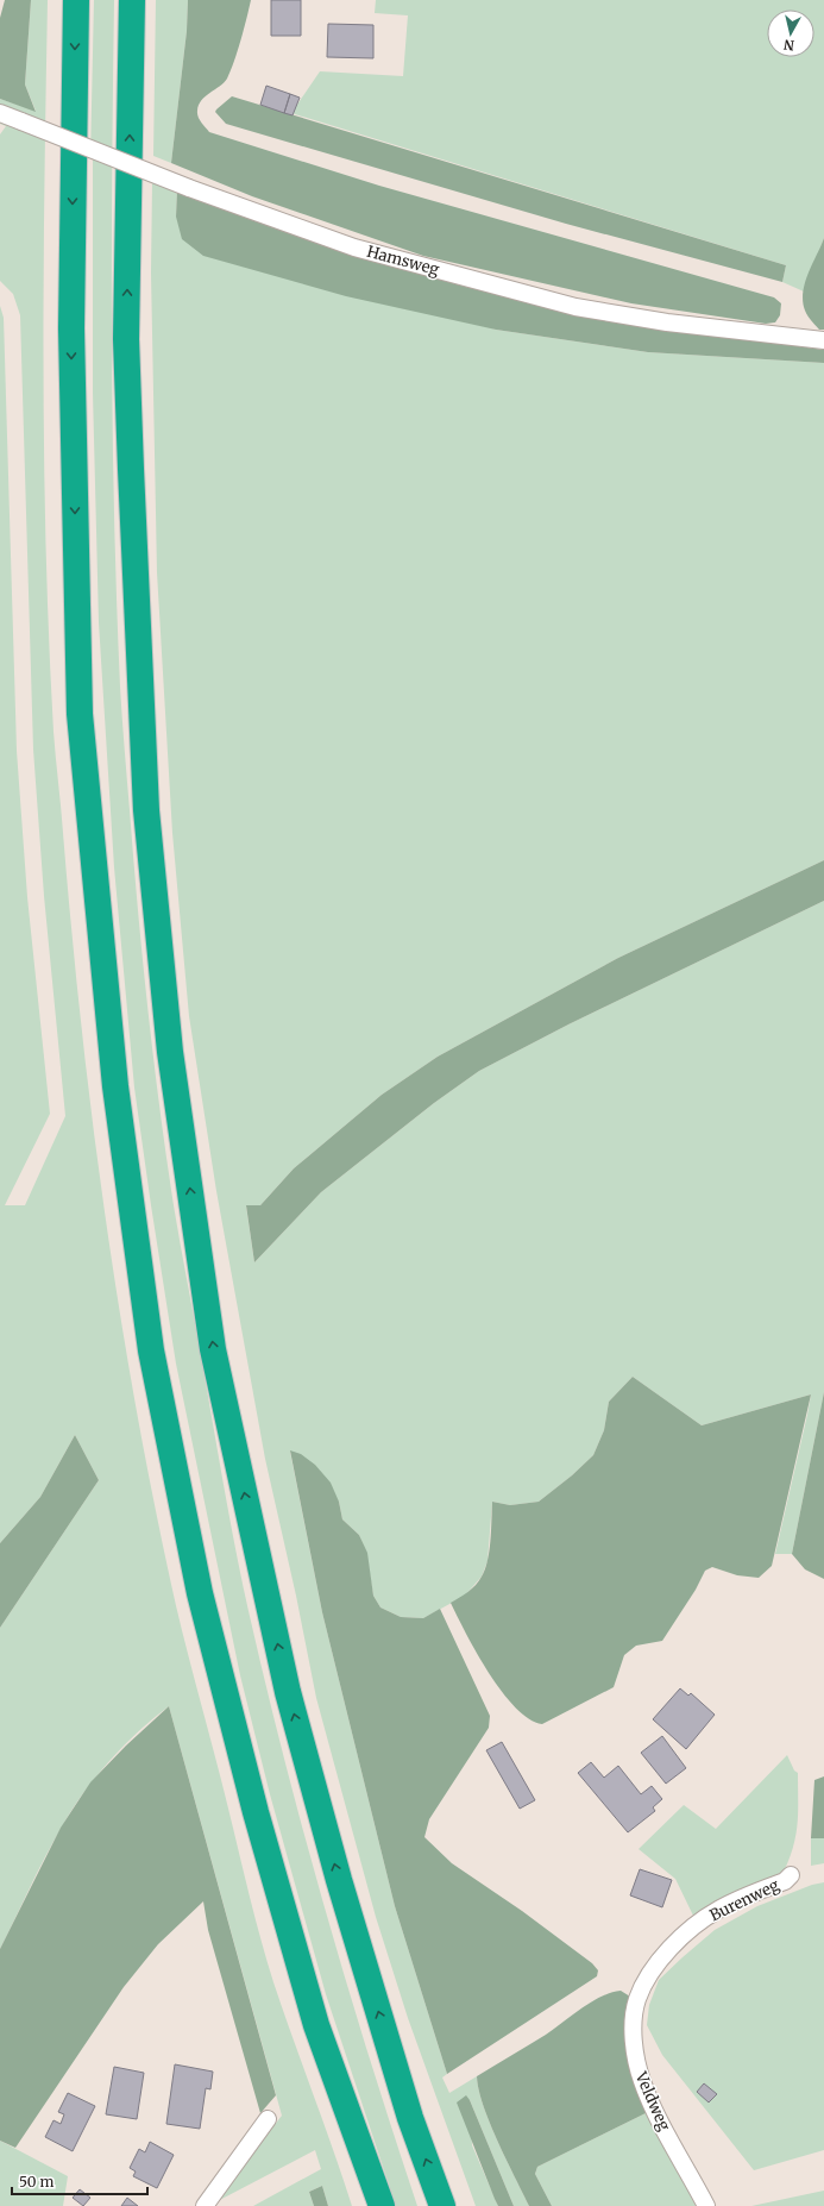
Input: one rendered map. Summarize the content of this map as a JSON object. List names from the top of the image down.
{
  "streets": {
    "street": ["Hamsweg", "Burenweg", "Veldweg"]
  },
  "crossings": [
    ["Burenweg", "Veldweg"]
  ],
  "scale_bar": "50 m",
  "north": "bottom"
}
